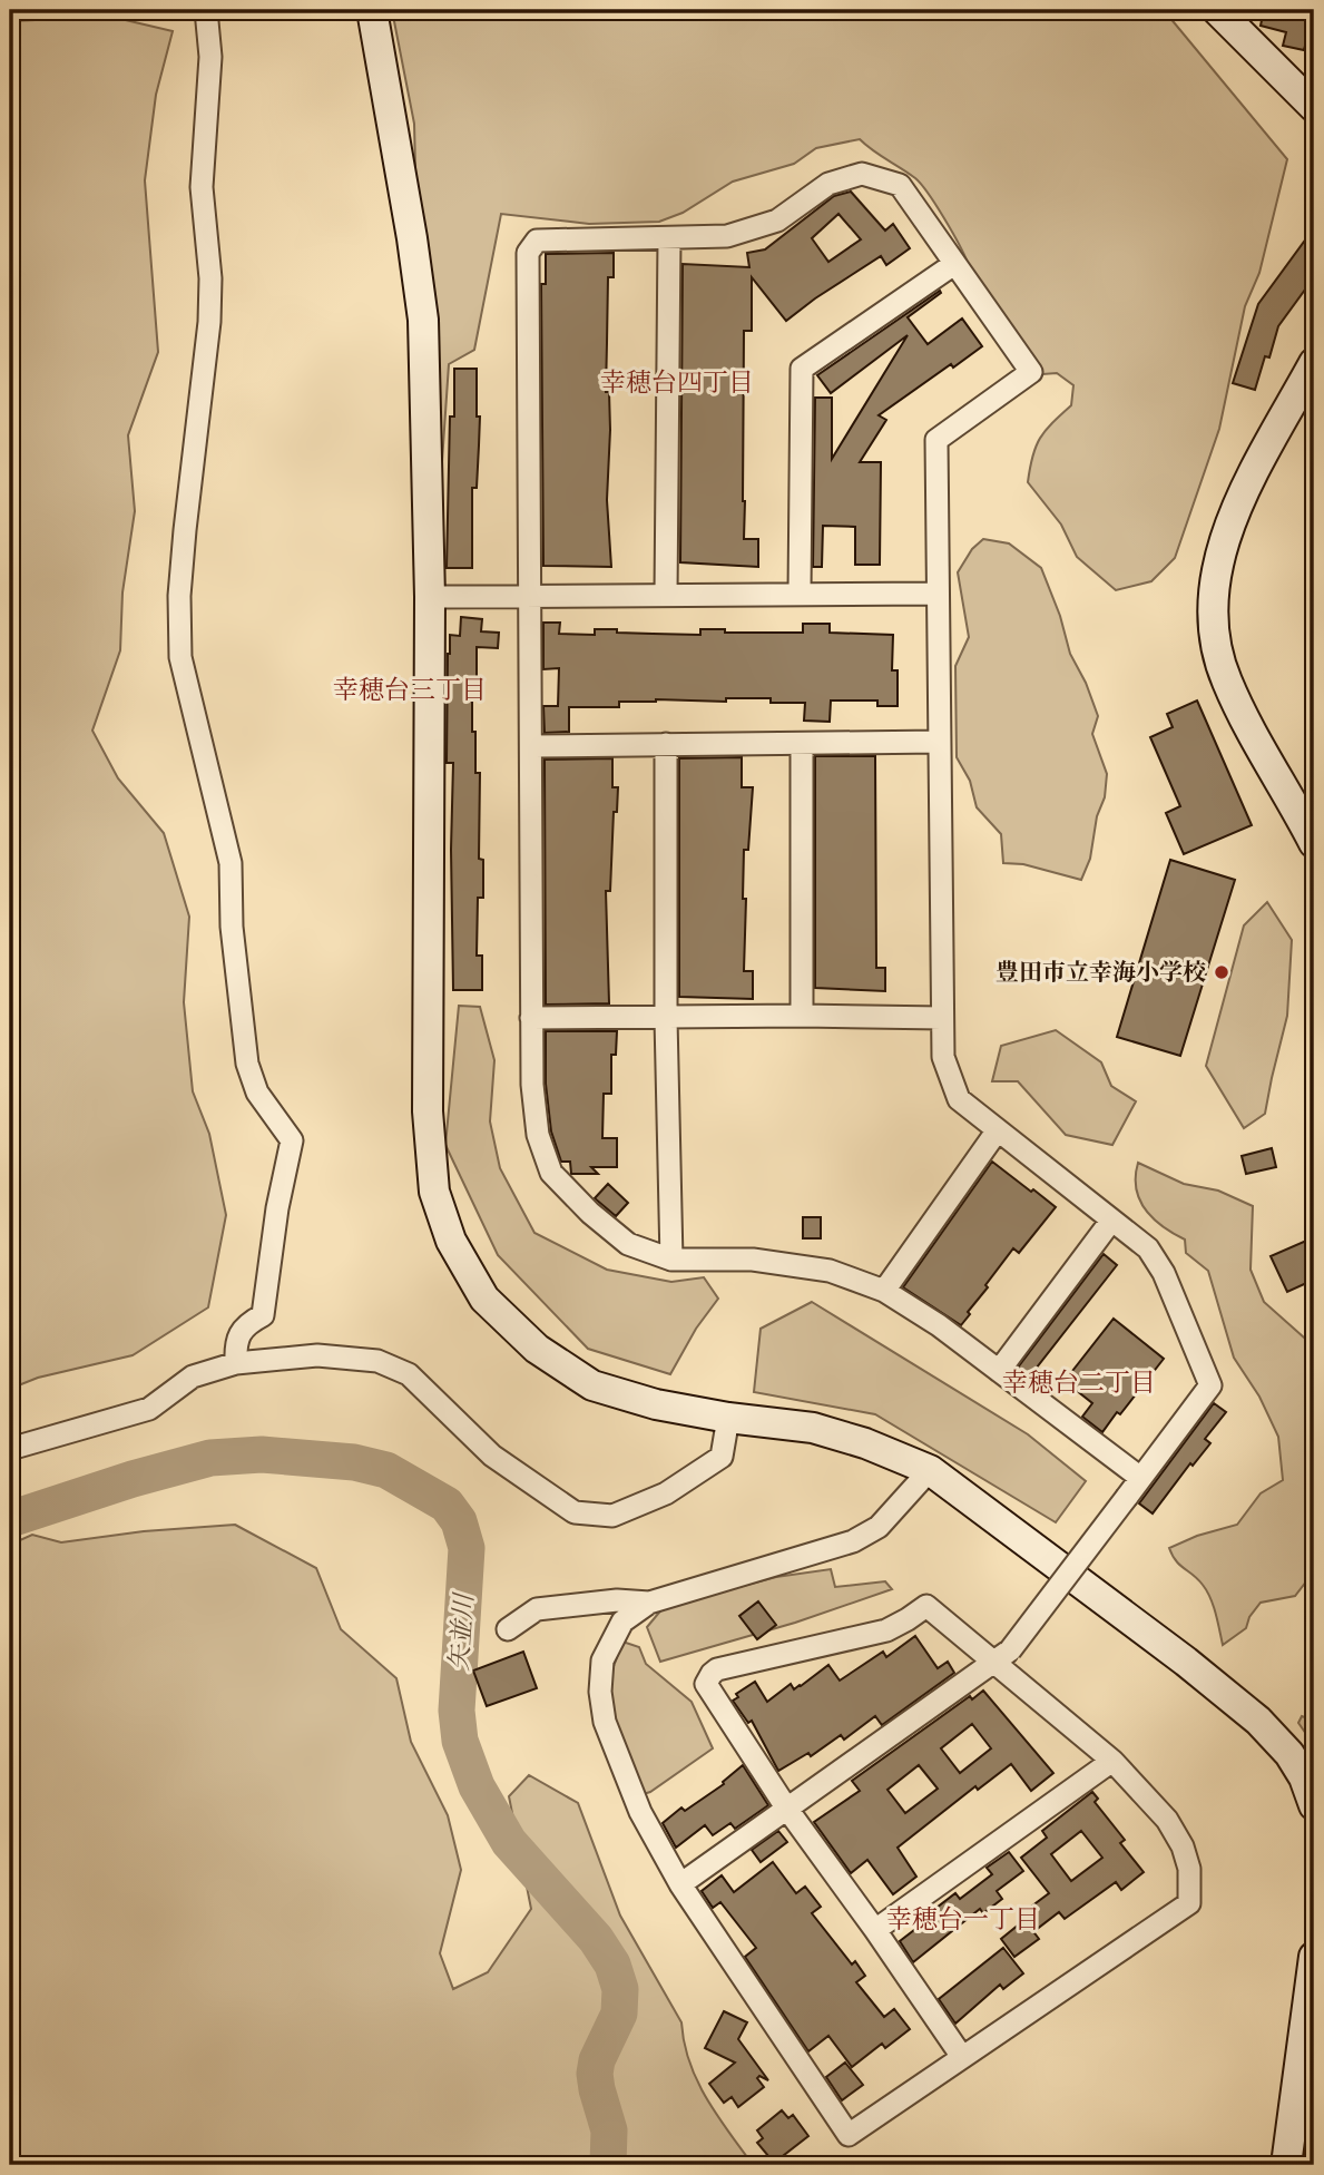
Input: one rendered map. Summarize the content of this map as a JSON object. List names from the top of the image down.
{
  "districts": [
    "幸穂台四丁目",
    "幸穂台三丁目",
    "幸穂台二丁目",
    "幸穂台一丁目"
  ],
  "water": ["矢並川"],
  "places": ["豊田市立幸海小学校"]
}
